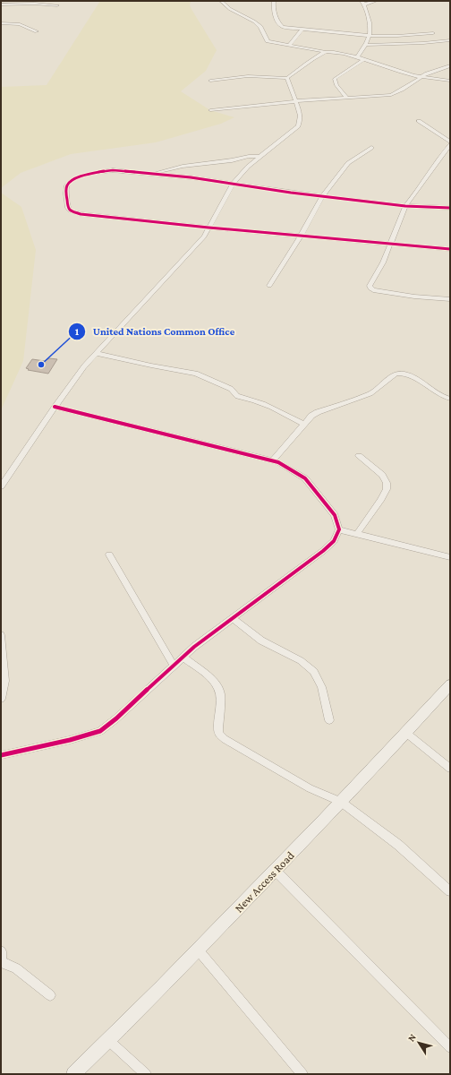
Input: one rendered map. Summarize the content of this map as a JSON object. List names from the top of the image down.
{
  "streets": {
    "main road": ["New Access Road"]
  },
  "places": ["United Nations Common Office"],
  "north": "top left"
}
